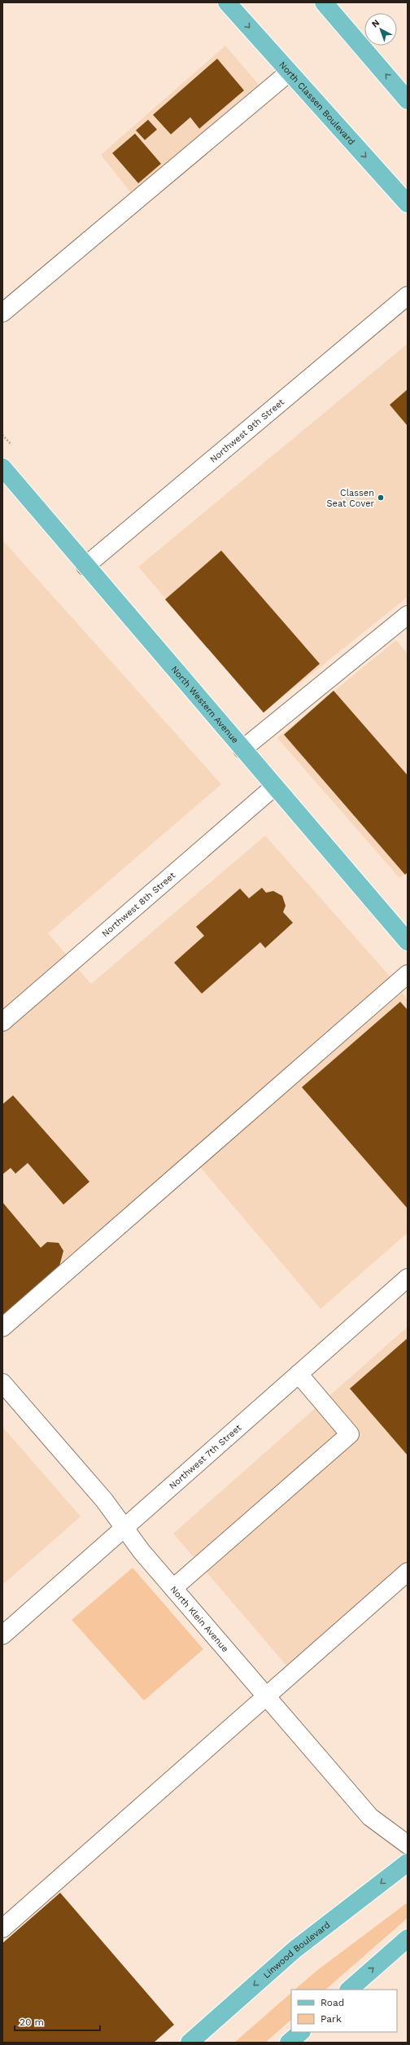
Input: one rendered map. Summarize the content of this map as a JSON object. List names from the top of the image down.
{
  "streets": {
    "main road": ["North Classen Boulevard", "North Western Avenue", "Linwood Boulevard"],
    "street": [
      "Northwest 9th Street",
      "Northwest 8th Street",
      "Northwest 7th Street",
      "North Klein Avenue"
    ]
  },
  "crossings": [
    ["Northwest 9th Street", "North Western Avenue"],
    ["North Western Avenue", "Northwest 8th Street"],
    ["Northwest 7th Street", "North Klein Avenue"]
  ],
  "places": ["Classen Seat Cover"],
  "legend": ["Road", "Park"],
  "scale_bar": "20 m",
  "north": "top left"
}
